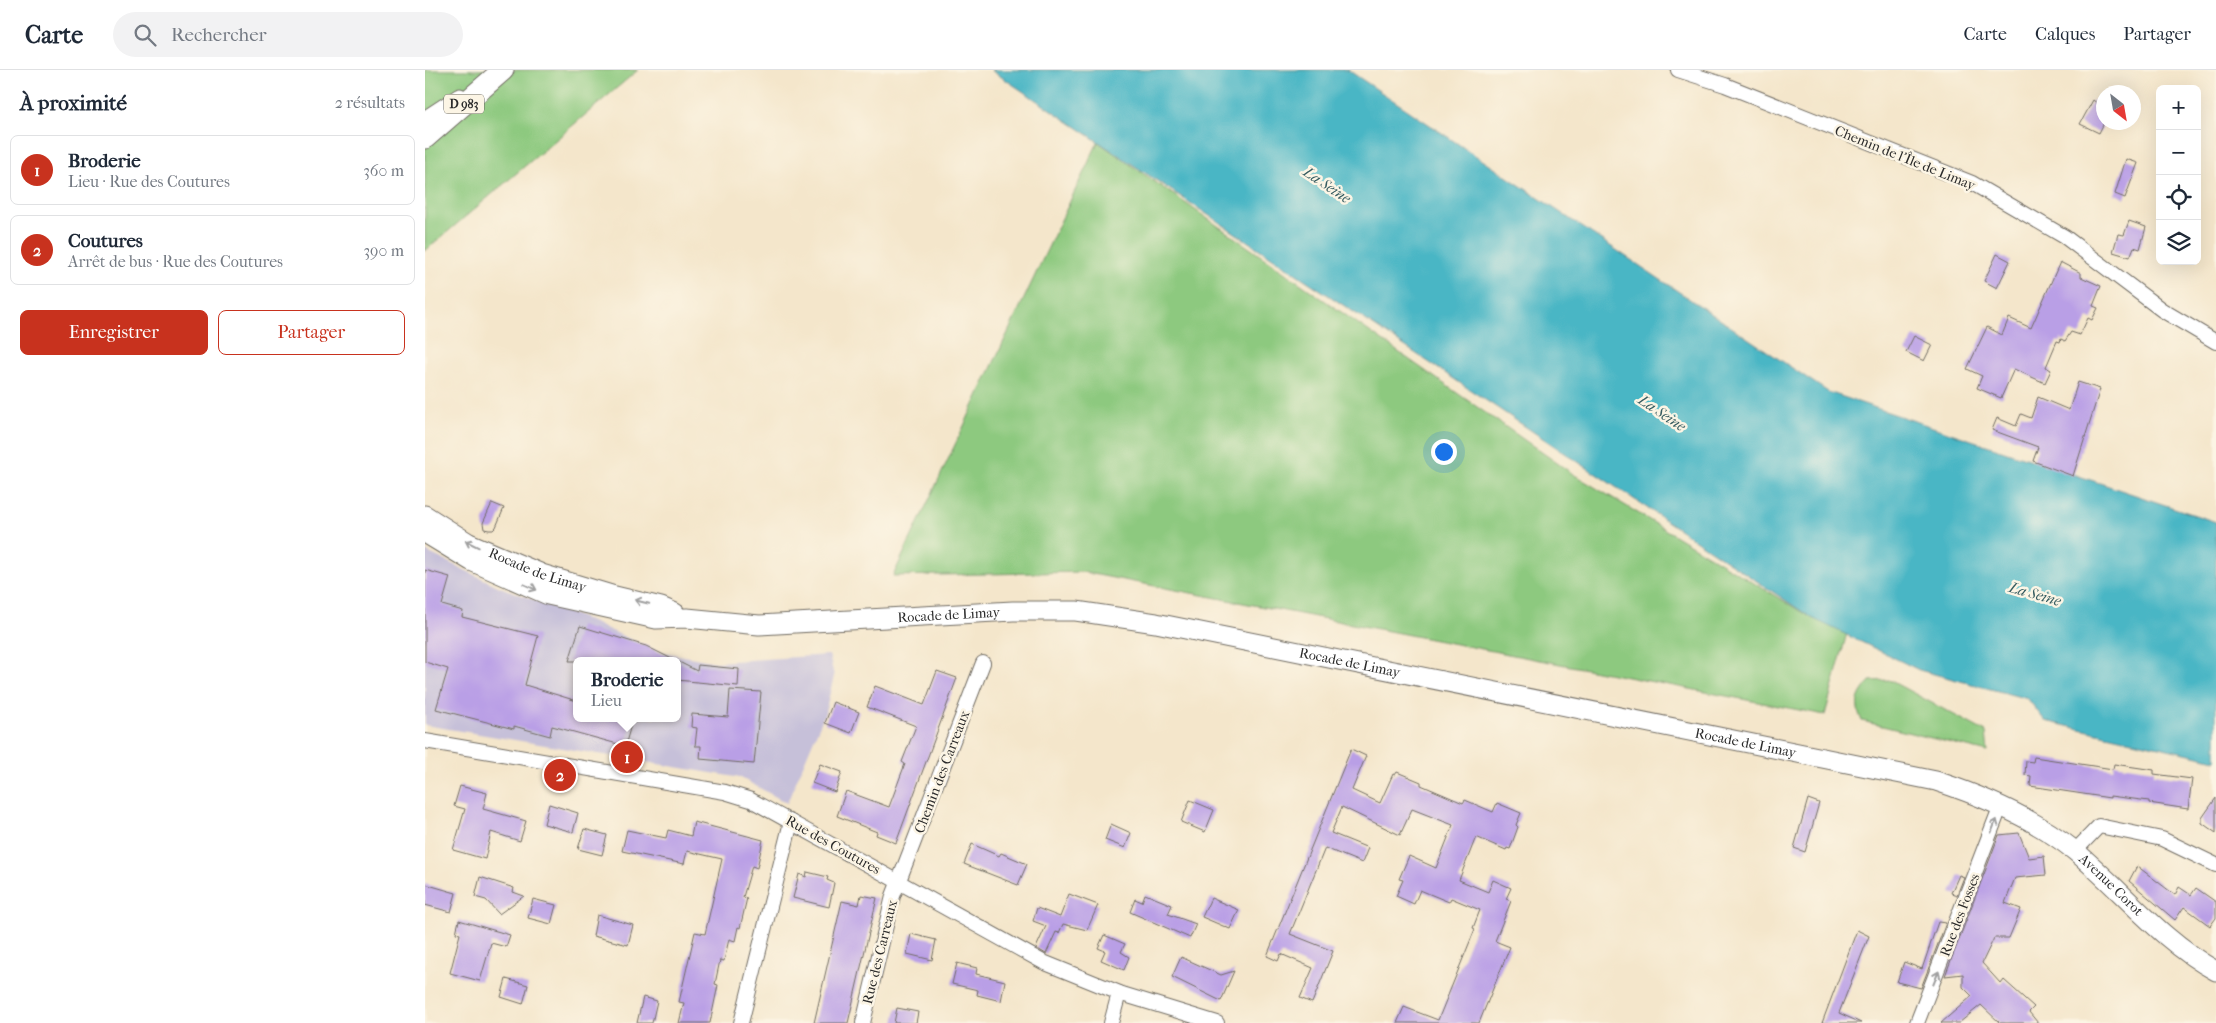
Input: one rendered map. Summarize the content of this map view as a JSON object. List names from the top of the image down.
{
  "streets": {
    "main road": ["D 983", "Rocade de Limay", "Avenue Corot"],
    "street": [
      "Chemin de l'Île de Limay",
      "Chemin des Carreaux",
      "Rue des Coutures",
      "Rue des Fosses",
      "Rue des Carreaux"
    ]
  },
  "crossings": [
    ["Rocade de Limay", "Avenue Corot"],
    ["Rocade de Limay", "Rue des Fosses"],
    ["Chemin des Carreaux", "Rue des Coutures"],
    ["Chemin des Carreaux", "Rue des Carreaux"],
    ["Rue des Coutures", "Rue des Carreaux"],
    ["Avenue Corot", "Rue des Fosses"]
  ],
  "one_way": ["Rue des Fosses"],
  "water": ["La Seine"],
  "north": "bottom right",
  "page": {
    "header": "Carte",
    "search": "Rechercher",
    "nav": ["Carte", "Calques", "Partager"],
    "heading": ["À proximité", "2 résultats"],
    "map_buttons": ["+", "−"],
    "list": [
      {
        "mark": "1",
        "name": "Broderie",
        "note": "Lieu · Rue des Coutures",
        "value": "360 m"
      },
      {
        "mark": "2",
        "name": "Coutures",
        "note": "Arrêt de bus · Rue des Coutures",
        "value": "390 m"
      }
    ],
    "buttons": ["Enregistrer", "Partager"],
    "popup": ["Broderie", "Lieu"],
    "pins": ["1", "2"]
  }
}
